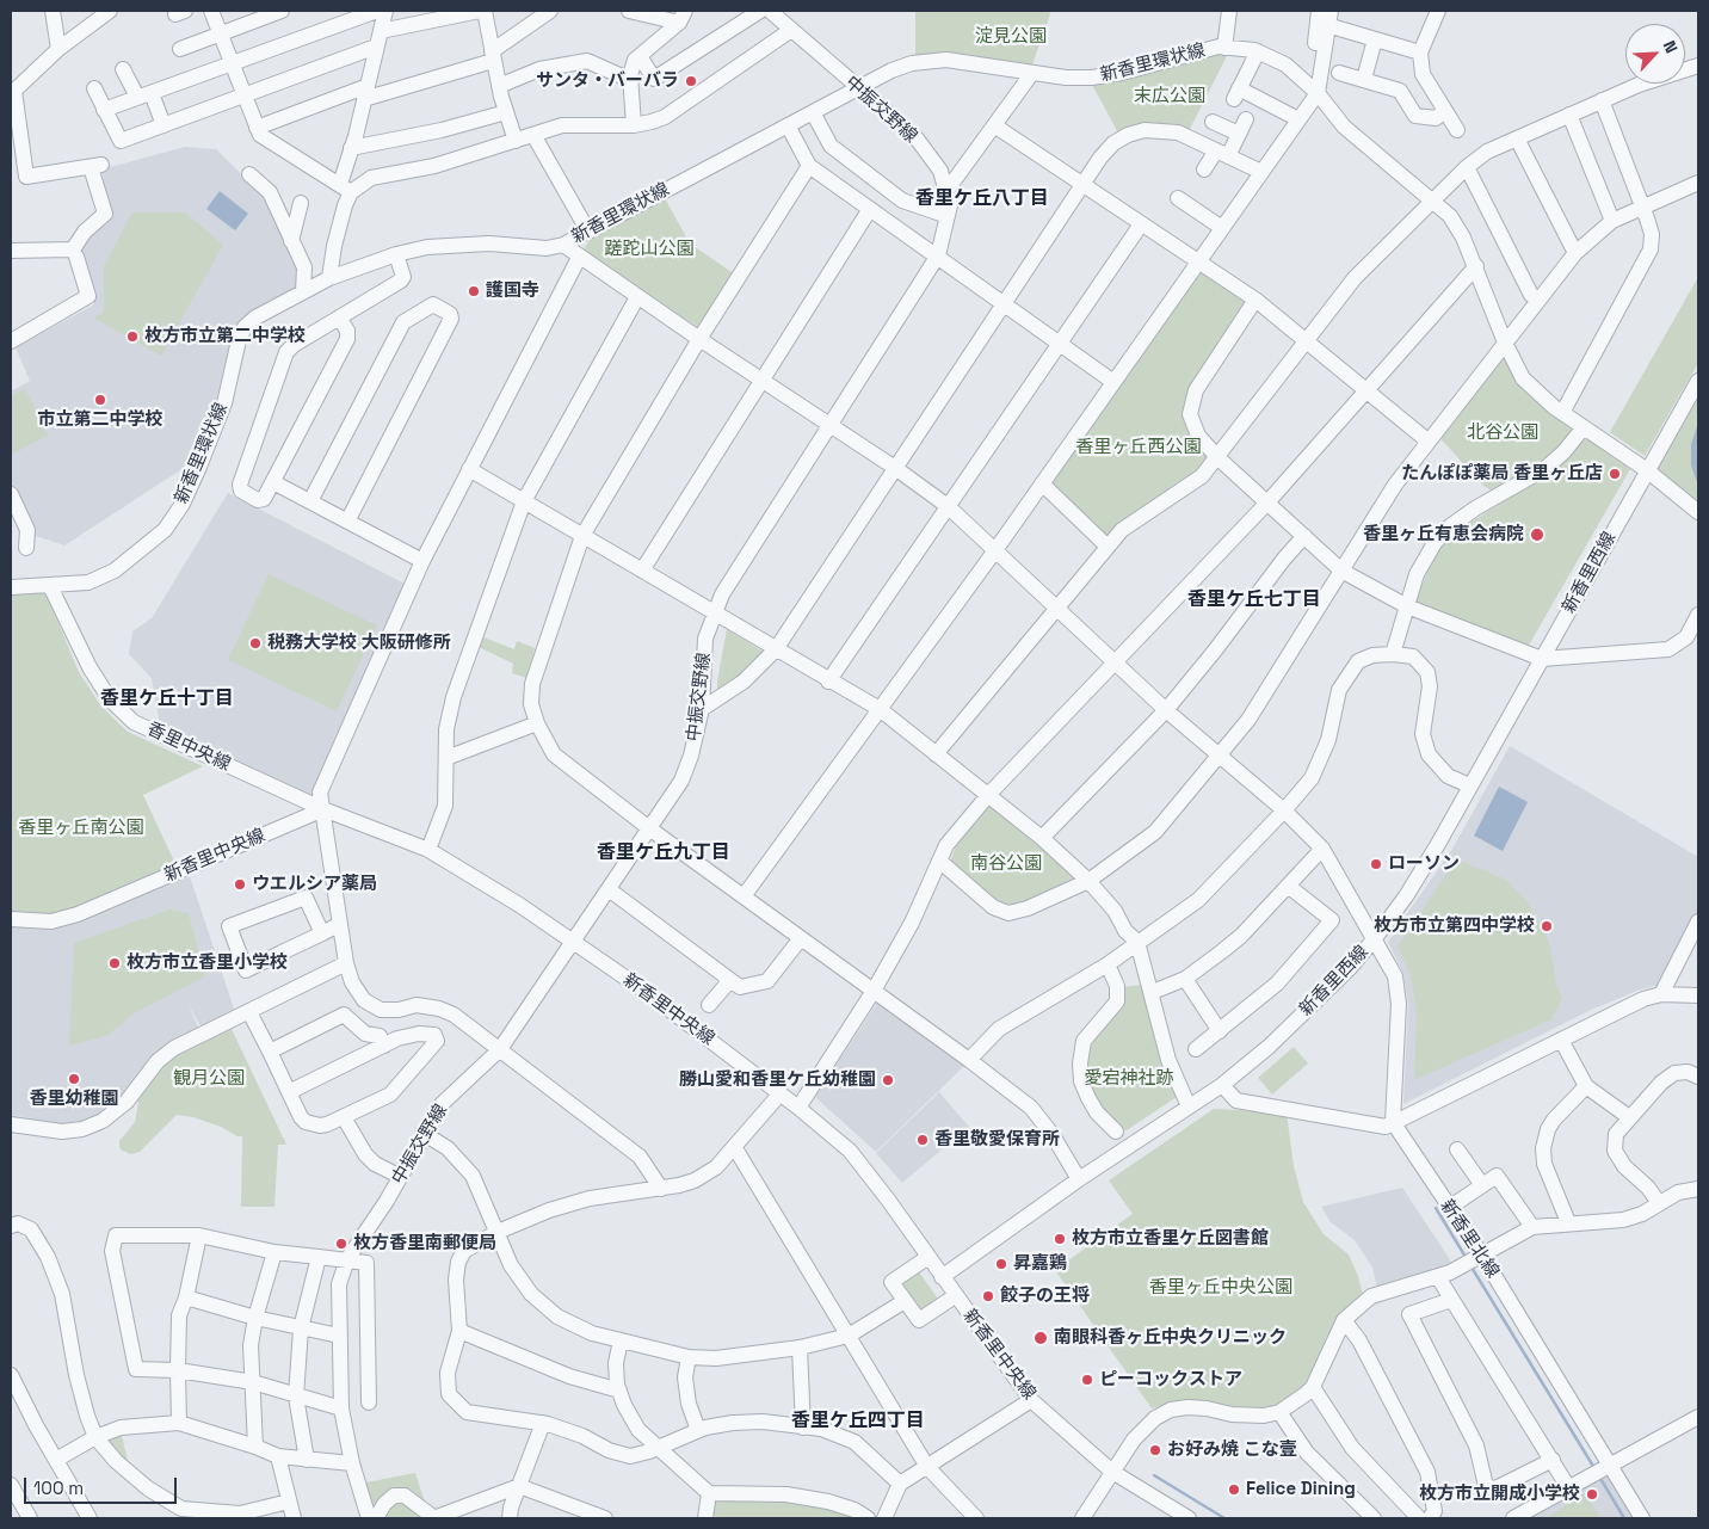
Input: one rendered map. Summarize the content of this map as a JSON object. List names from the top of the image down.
{
  "streets": {
    "street": [
      "新香里環状線",
      "中振交野線",
      "新香里西線",
      "香里中央線",
      "新香里中央線",
      "新香里北線"
    ]
  },
  "crossings": [
    ["新香里環状線", "中振交野線"],
    ["新香里環状線", "新香里西線"],
    ["新香里環状線", "香里中央線"],
    ["中振交野線", "新香里中央線"],
    ["新香里西線", "新香里中央線"],
    ["香里中央線", "新香里中央線"]
  ],
  "districts": [
    "香里ケ丘八丁目",
    "香里ケ丘七丁目",
    "香里ケ丘十丁目",
    "香里ケ丘九丁目",
    "香里ケ丘四丁目"
  ],
  "parks": [
    "淀見公園",
    "末広公園",
    "蹉跎山公園",
    "北谷公園",
    "香里ヶ丘西公園",
    "香里ヶ丘南公園",
    "南谷公園",
    "観月公園",
    "愛宕神社跡",
    "香里ヶ丘中央公園"
  ],
  "places": [
    "サンタ・バーバラ",
    "護国寺",
    "枚方市立第二中学校",
    "市立第二中学校",
    "たんぽぽ薬局 香里ヶ丘店",
    "香里ヶ丘有恵会病院",
    "税務大学校 大阪研修所",
    "ローソン",
    "ウエルシア薬局",
    "枚方市立第四中学校",
    "枚方市立香里小学校",
    "香里幼稚園",
    "勝山愛和香里ケ丘幼稚園",
    "香里敬愛保育所",
    "枚方市立香里ケ丘図書館",
    "枚方香里南郵便局",
    "昇嘉鶏",
    "餃子の王将",
    "南眼科香ヶ丘中央クリニック",
    "ピーコックストア",
    "お好み焼 こな壹",
    "Felice Dining",
    "枚方市立開成小学校"
  ],
  "scale_bar": "100 m",
  "north": "top right"
}
